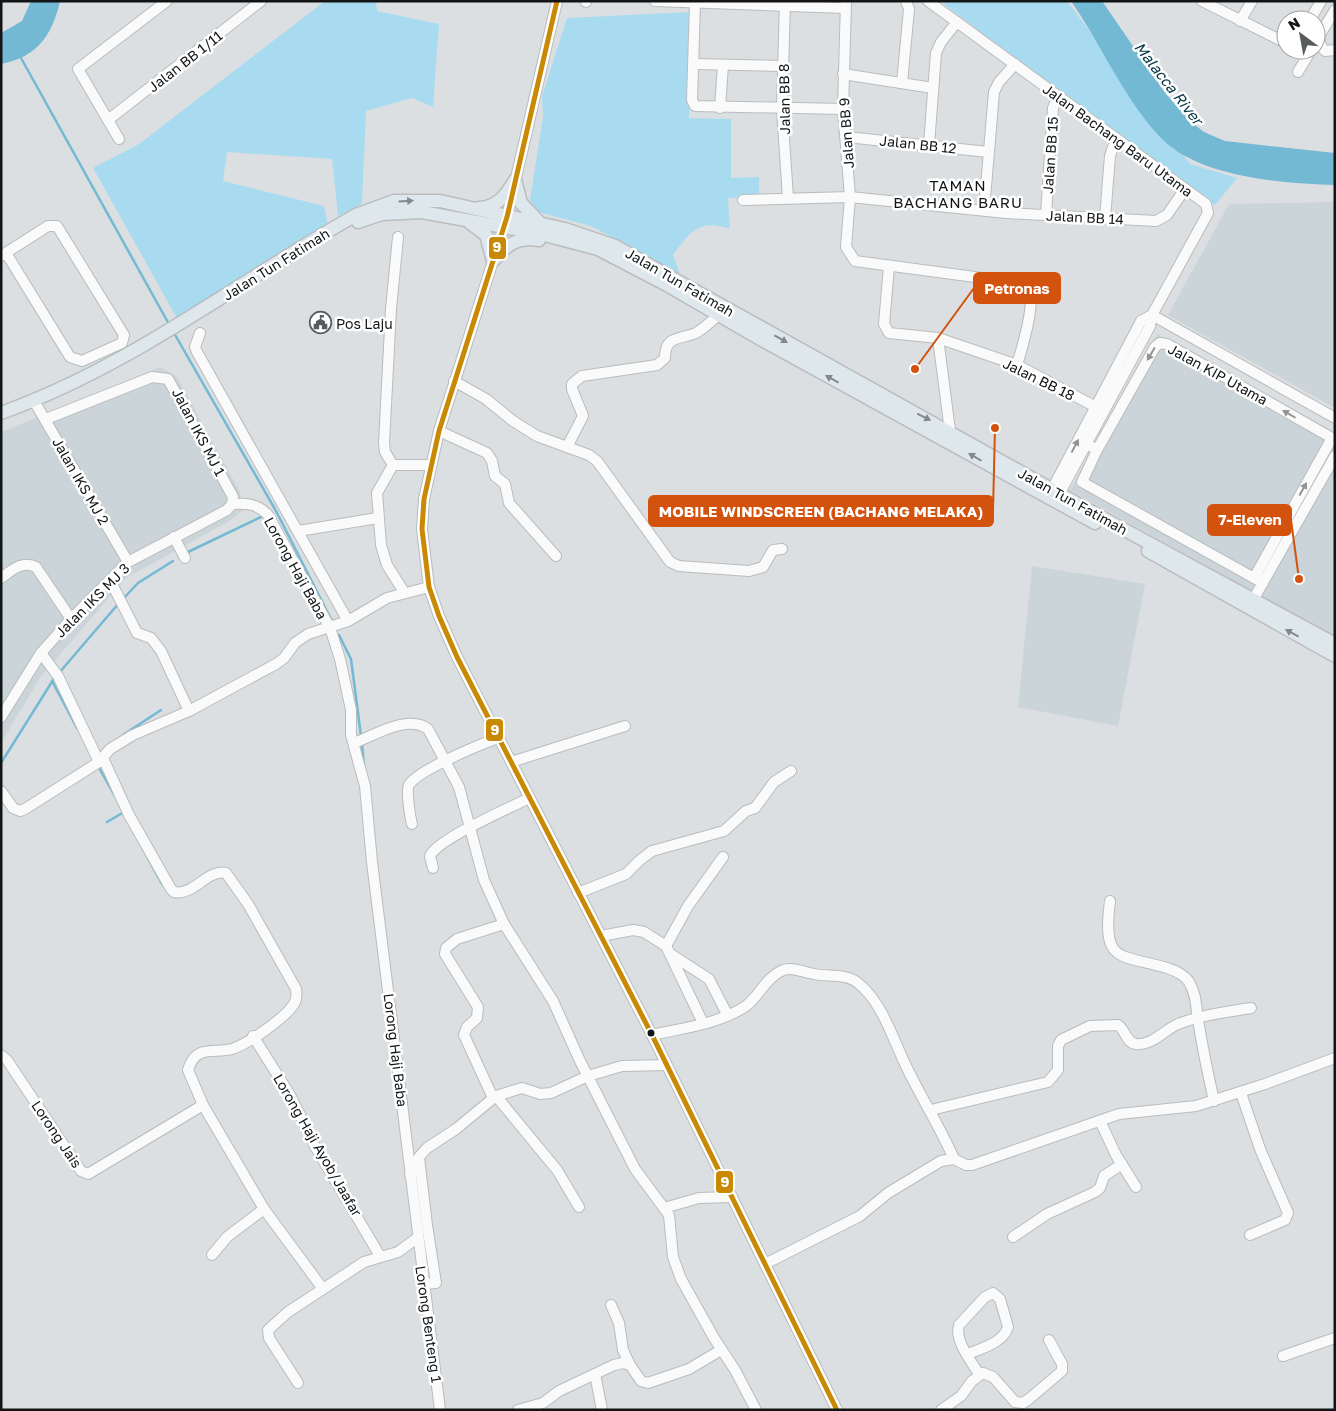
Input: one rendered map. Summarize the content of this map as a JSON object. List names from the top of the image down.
{
  "streets": {
    "main road": ["Jalan Tun Fatimah"],
    "street": [
      "Jalan BB 1/11",
      "Jalan BB 8",
      "Jalan BB 9",
      "Jalan Bachang Baru Utama",
      "Jalan BB 12",
      "Jalan BB 15",
      "Jalan BB 14",
      "Jalan KIP Utama",
      "Jalan BB 18",
      "Jalan IKS MJ 1",
      "Jalan IKS MJ 2",
      "Lorong Haji Baba",
      "Jalan IKS MJ 3",
      "Lorong Jais",
      "Lorong Haji Ayob/Jaafar",
      "Lorong Benteng 1"
    ]
  },
  "crossings": [
    ["Jalan BB 8", "Jalan BB 14"],
    ["Jalan BB 9", "Jalan BB 12"],
    ["Jalan BB 9", "Jalan BB 14"],
    ["Jalan BB 9", "Jalan BB 18"],
    ["Jalan Bachang Baru Utama", "Jalan BB 15"],
    ["Jalan Bachang Baru Utama", "Jalan BB 14"],
    ["Jalan BB 15", "Jalan BB 14"],
    ["Jalan Tun Fatimah", "Jalan IKS MJ 1"],
    ["Jalan Tun Fatimah", "Jalan IKS MJ 2"],
    ["Jalan IKS MJ 1", "Jalan IKS MJ 2"],
    ["Jalan IKS MJ 1", "Lorong Haji Baba"],
    ["Jalan IKS MJ 1", "Jalan IKS MJ 3"],
    ["Jalan IKS MJ 2", "Jalan IKS MJ 3"],
    ["Lorong Haji Baba", "Jalan IKS MJ 3"],
    ["Lorong Haji Baba", "Lorong Benteng 1"]
  ],
  "districts": ["TAMAN BACHANG BARU"],
  "water": ["Malacca River"],
  "places": {
    "public building": ["Pos Laju"],
    "other": ["Petronas", "MOBILE WINDSCREEN (BACHANG MELAKA)", "7-Eleven"]
  },
  "lines": ["transit line 9"],
  "north": "top left"
}
